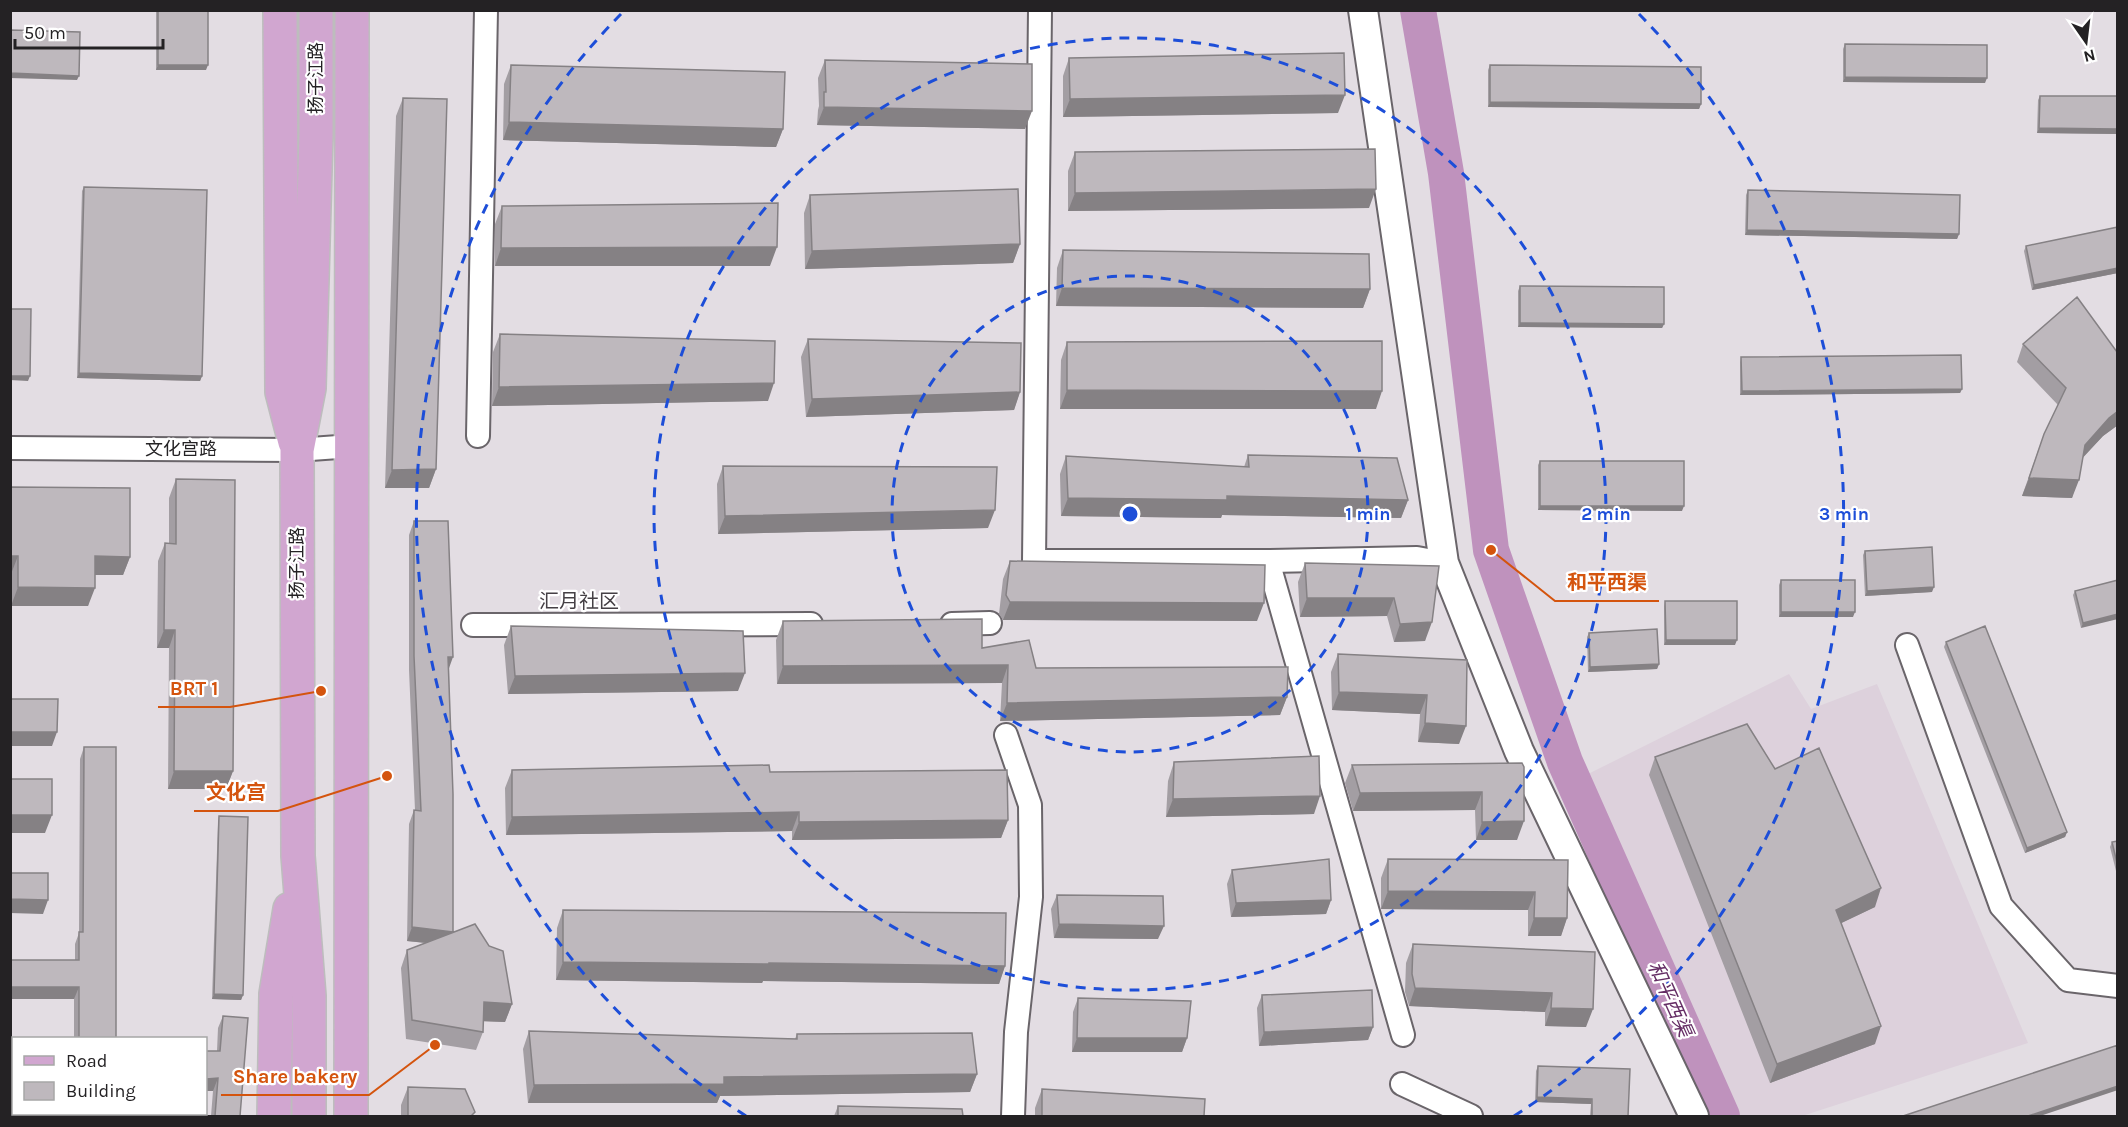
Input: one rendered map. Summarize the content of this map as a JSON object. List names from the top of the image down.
{
  "streets": {
    "main road": ["扬子江路"],
    "street": ["文化宫路"]
  },
  "crossings": [
    ["扬子江路", "文化宫路"]
  ],
  "districts": ["汇月社区"],
  "water": ["和平西渠"],
  "places": [
    "和平西渠",
    "BRT 1",
    "文化宫",
    "Share bakery"
  ],
  "legend": ["Road", "Building"],
  "scale_bar": "50 m",
  "north": "bottom",
  "rings": ["1 min", "2 min", "3 min"]
}
